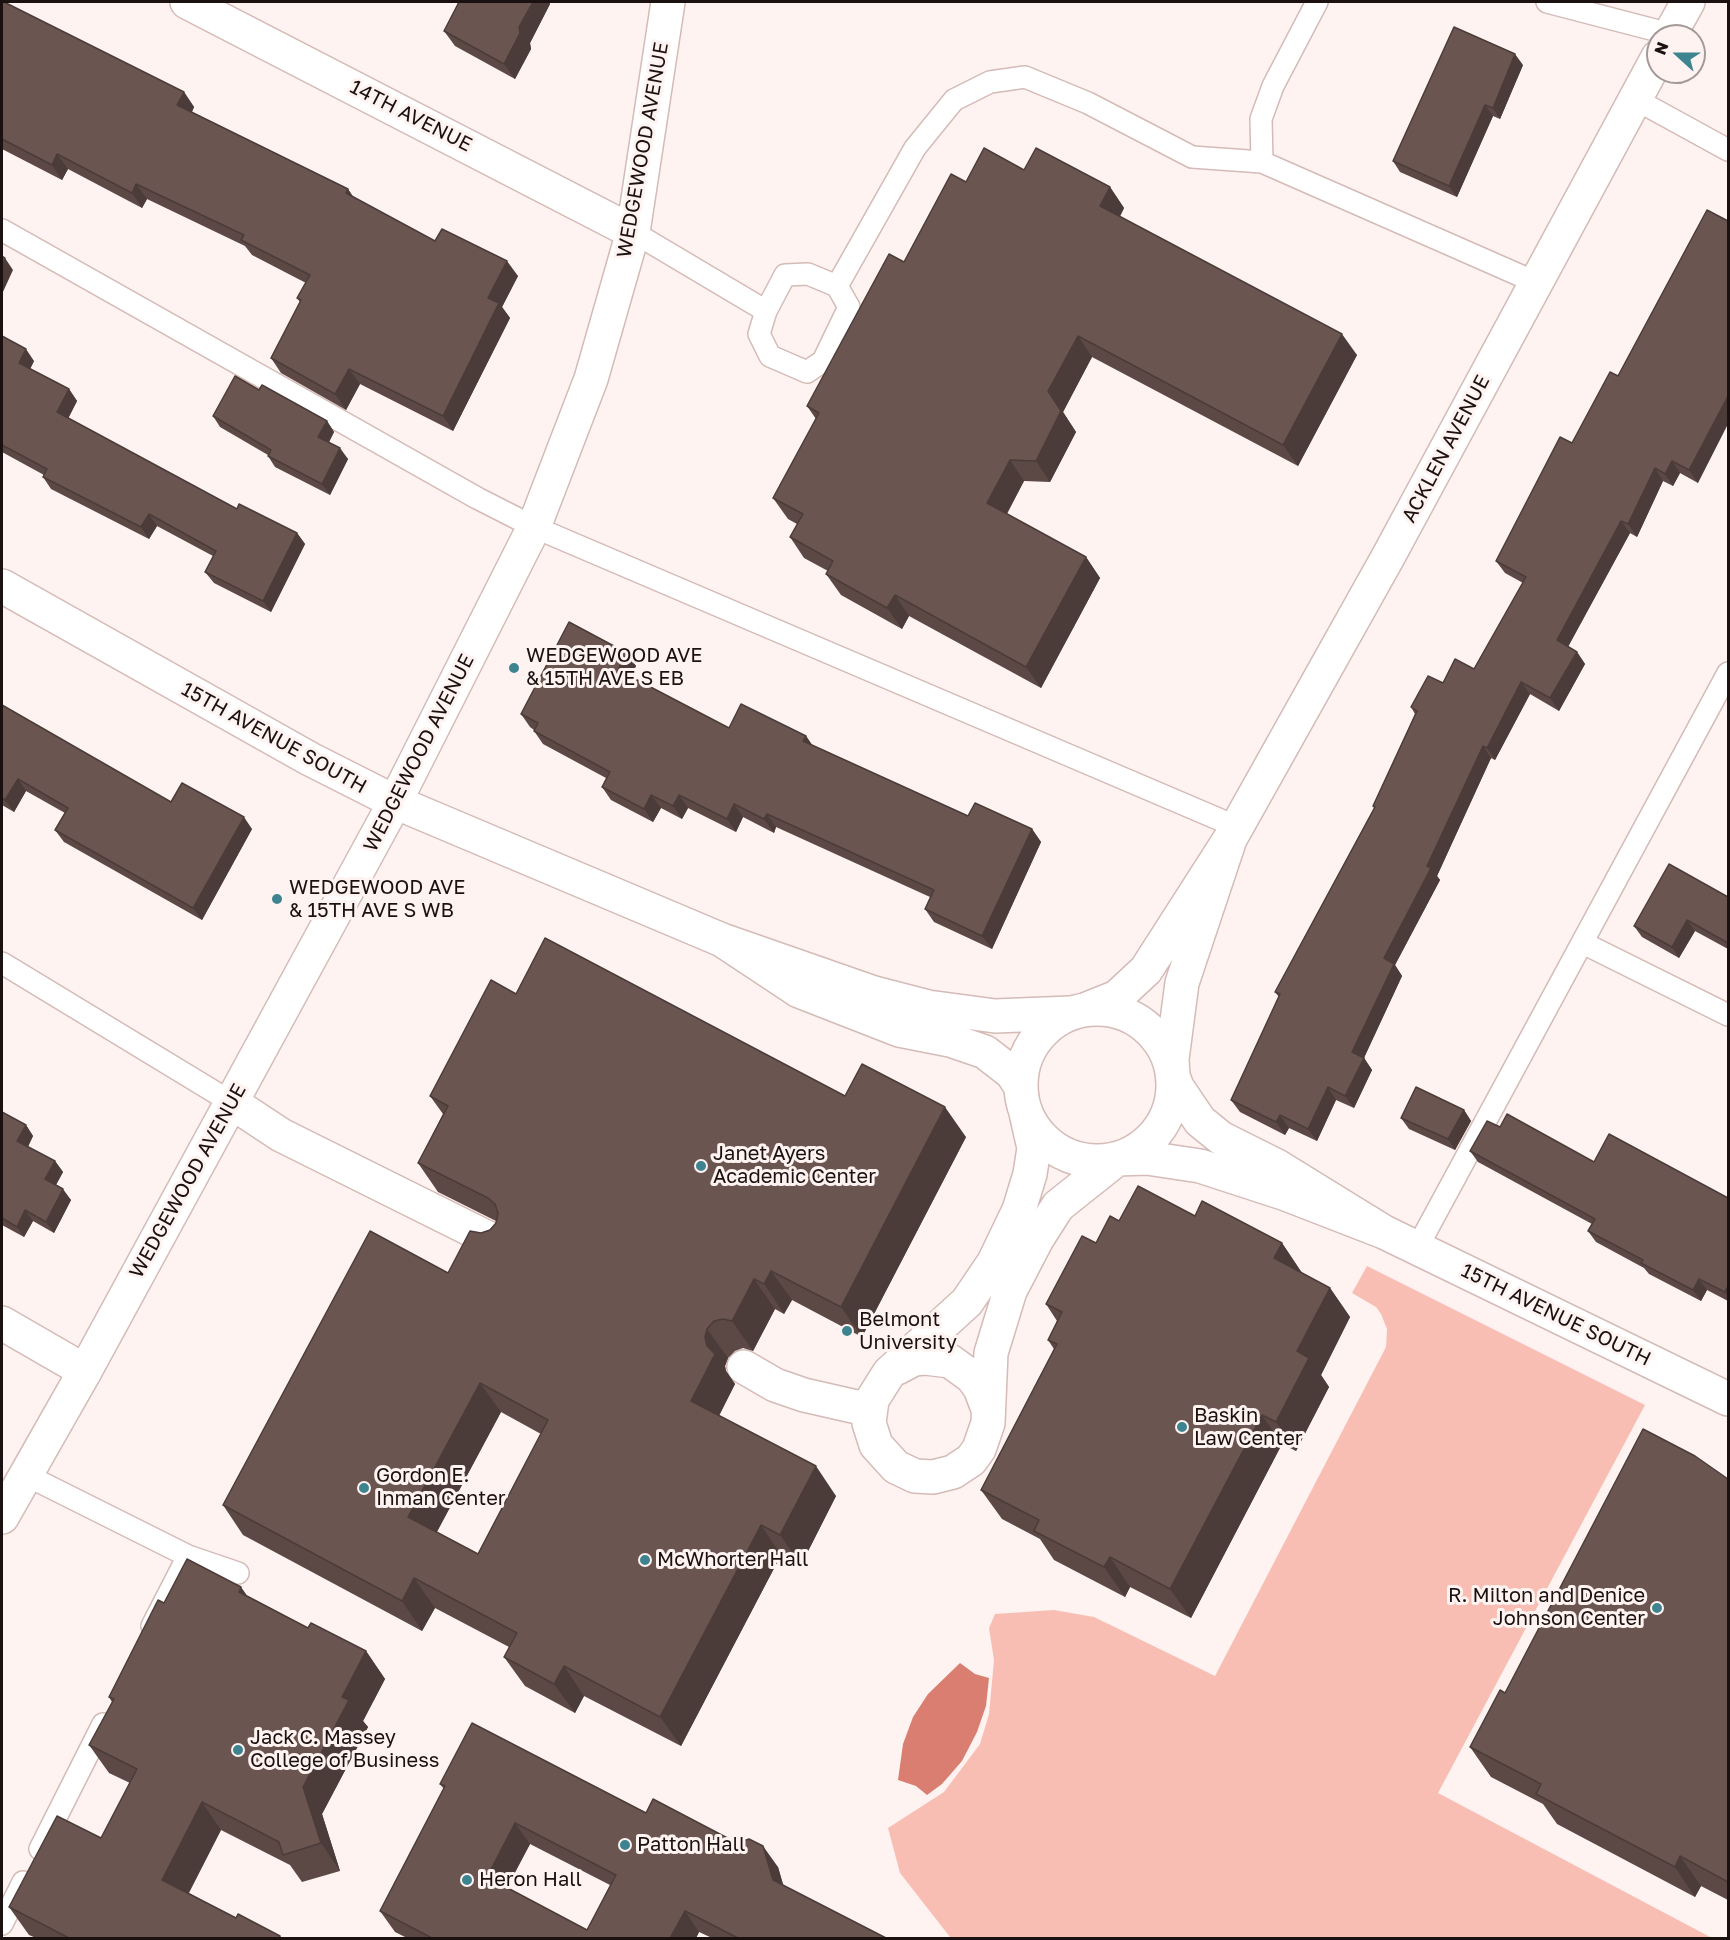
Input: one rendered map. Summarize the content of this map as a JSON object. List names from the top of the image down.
{
  "streets": {
    "street": [
      "14TH AVENUE",
      "WEDGEWOOD AVENUE",
      "ACKLEN AVENUE",
      "15TH AVENUE SOUTH"
    ]
  },
  "crossings": [
    ["14TH AVENUE", "WEDGEWOOD AVENUE"],
    ["WEDGEWOOD AVENUE", "15TH AVENUE SOUTH"],
    ["ACKLEN AVENUE", "15TH AVENUE SOUTH"]
  ],
  "places": [
    "WEDGEWOOD AVE & 15TH AVE S EB",
    "WEDGEWOOD AVE & 15TH AVE S WB",
    "Janet Ayers Academic Center",
    "Belmont University",
    "Baskin Law Center",
    "Gordon E. Inman Center",
    "McWhorter Hall",
    "R. Milton and Denice Johnson Center",
    "Jack C. Massey College of Business",
    "Patton Hall",
    "Heron Hall"
  ],
  "north": "left"
}
